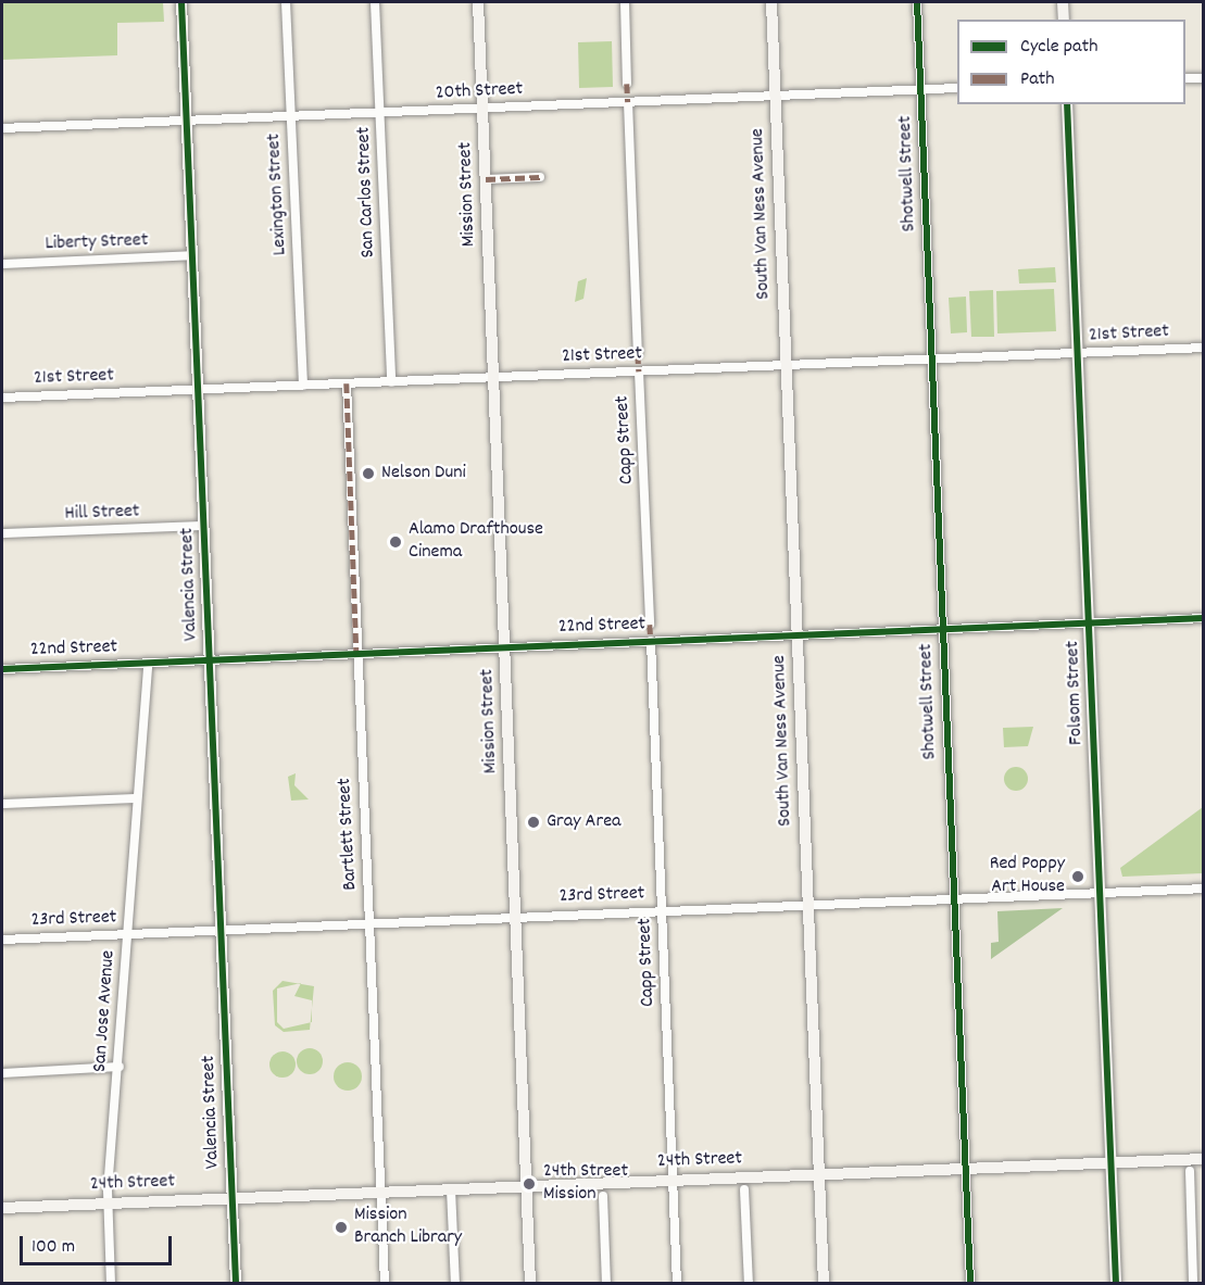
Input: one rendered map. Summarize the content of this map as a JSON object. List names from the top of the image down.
{
  "streets": {
    "street": [
      "20th Street",
      "Shotwell Street",
      "San Carlos Street",
      "Lexington Street",
      "Mission Street",
      "South Van Ness Avenue",
      "Liberty Street",
      "21st Street",
      "Capp Street",
      "Hill Street",
      "Valencia Street",
      "22nd Street",
      "Folsom Street",
      "Bartlett Street",
      "23rd Street",
      "San Jose Avenue",
      "24th Street"
    ]
  },
  "crossings": [
    ["20th Street", "Shotwell Street"],
    ["20th Street", "San Carlos Street"],
    ["20th Street", "Lexington Street"],
    ["20th Street", "Mission Street"],
    ["20th Street", "South Van Ness Avenue"],
    ["20th Street", "Valencia Street"],
    ["Shotwell Street", "21st Street"],
    ["Shotwell Street", "22nd Street"],
    ["Shotwell Street", "23rd Street"],
    ["Shotwell Street", "24th Street"],
    ["San Carlos Street", "21st Street"],
    ["Lexington Street", "21st Street"],
    ["Mission Street", "21st Street"],
    ["Mission Street", "22nd Street"],
    ["Mission Street", "23rd Street"],
    ["Mission Street", "24th Street"],
    ["South Van Ness Avenue", "21st Street"],
    ["South Van Ness Avenue", "22nd Street"],
    ["South Van Ness Avenue", "23rd Street"],
    ["South Van Ness Avenue", "24th Street"],
    ["Liberty Street", "Valencia Street"],
    ["21st Street", "Capp Street"],
    ["21st Street", "Valencia Street"],
    ["21st Street", "Folsom Street"],
    ["21st Street", "Bartlett Street"],
    ["Capp Street", "22nd Street"],
    ["Capp Street", "23rd Street"],
    ["Capp Street", "24th Street"],
    ["Hill Street", "Valencia Street"],
    ["Valencia Street", "22nd Street"],
    ["Valencia Street", "23rd Street"],
    ["Valencia Street", "24th Street"],
    ["22nd Street", "Folsom Street"],
    ["22nd Street", "Bartlett Street"],
    ["22nd Street", "San Jose Avenue"],
    ["Folsom Street", "23rd Street"],
    ["Folsom Street", "24th Street"],
    ["Bartlett Street", "23rd Street"],
    ["Bartlett Street", "24th Street"],
    ["23rd Street", "San Jose Avenue"],
    ["San Jose Avenue", "24th Street"]
  ],
  "places": [
    "Nelson Duni",
    "Alamo Drafthouse Cinema",
    "Gray Area",
    "Red Poppy Art House",
    "24th Street Mission",
    "Mission Branch Library"
  ],
  "legend": ["Cycle path", "Path"],
  "scale_bar": "100 m"
}
